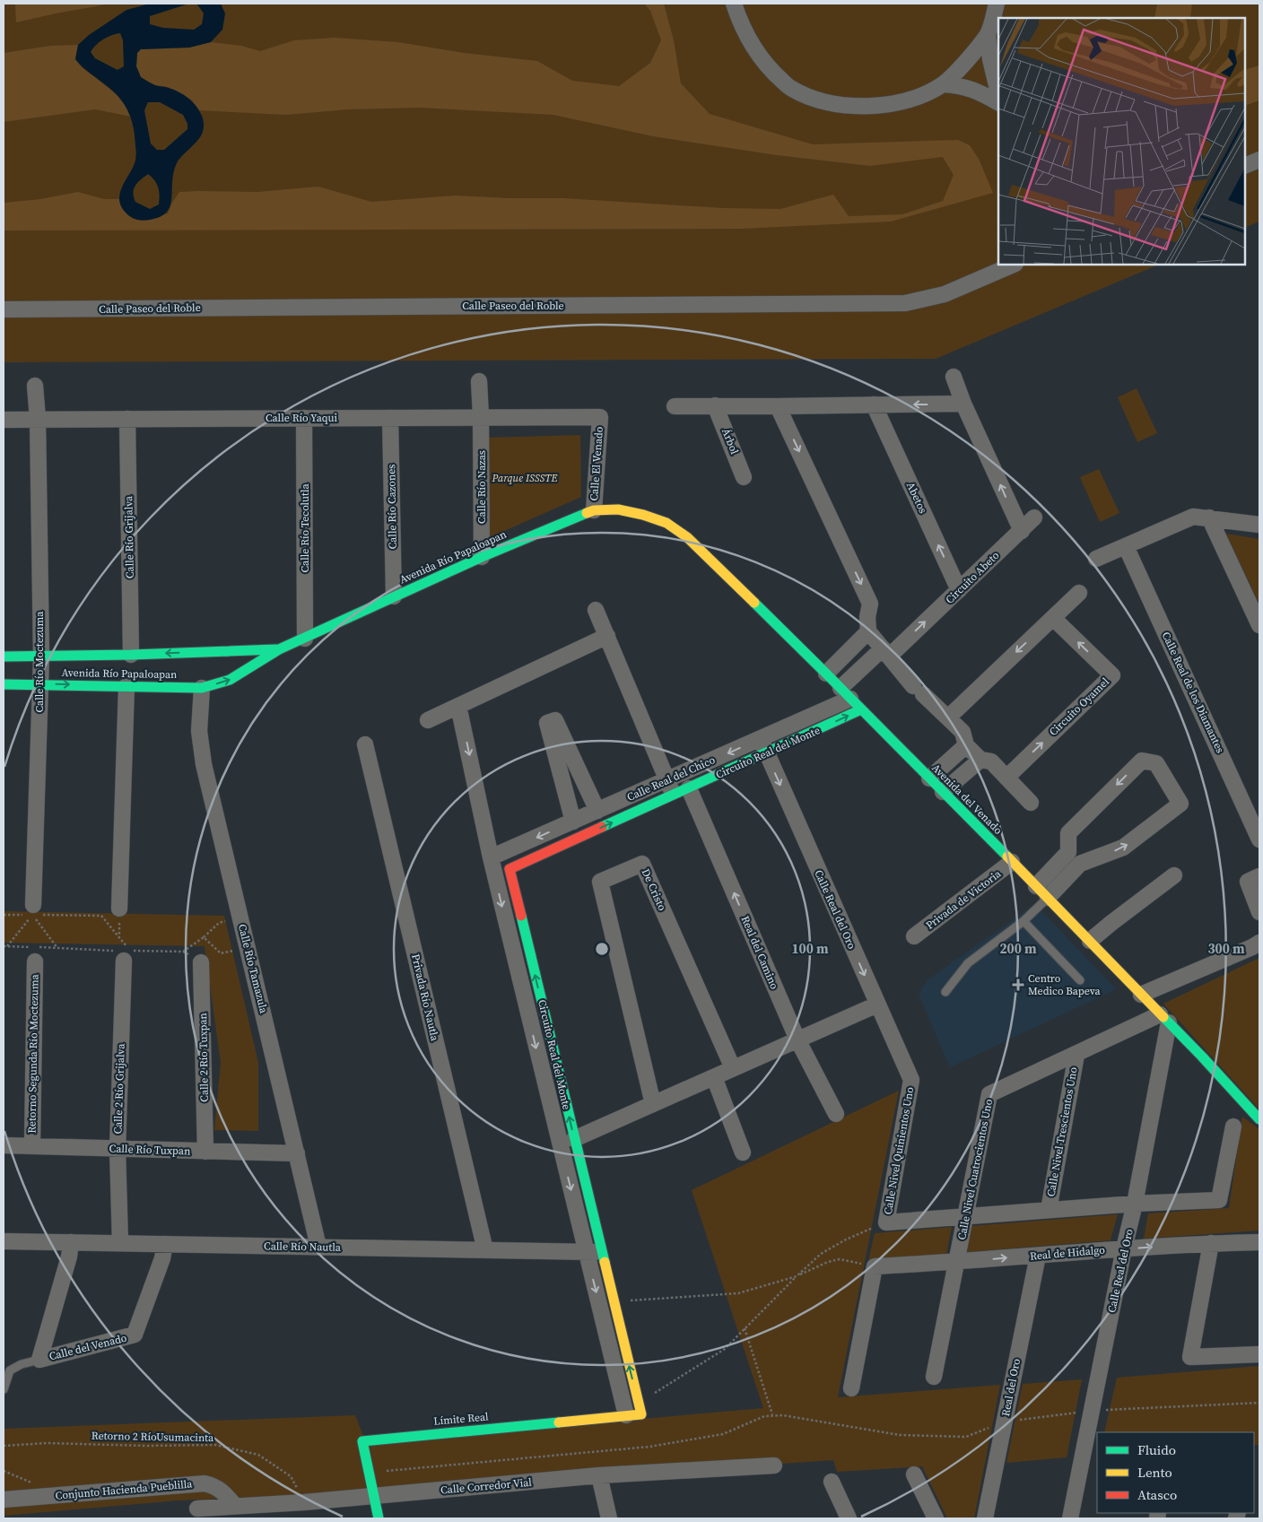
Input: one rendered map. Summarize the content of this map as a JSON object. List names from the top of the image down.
{
  "streets": {
    "street": [
      "Calle Paseo del Roble",
      "Calle Río Yaqui",
      "Árbol",
      "Calle El Venado",
      "Calle Río Nazas",
      "Abetos",
      "Calle Río Cazones",
      "Calle Río Tecolutla",
      "Calle Río Grijalva",
      "Avenida Río Papaloapan",
      "Circuito Abeto",
      "Calle Río Moctezuma",
      "Calle Real de los Diamantes",
      "Circuito Oyamel",
      "Circuito Real del Monte",
      "Calle Real del Chico",
      "Avenida del Venado",
      "De Cristo",
      "Privada de Victoria",
      "Calle Real del Oro",
      "Real del Camino",
      "Calle Río Tamazula",
      "Privada Río Nautla",
      "Retorno Segunda Río Moctezuma",
      "Calle 2 Río Tuxpan",
      "Calle 2 Río Grijalva",
      "Calle Nivel Trescientos Uno",
      "Calle Río Tuxpan",
      "Calle Nivel Quinientos Uno",
      "Calle Nivel Cuatrocientos Uno",
      "Calle Río Nautla",
      "Real de Hidalgo",
      "Calle del Venado",
      "Real del Oro",
      "Límite Real",
      "Calle Corredor Vial",
      "Conjunto Hacienda Pueblilla"
    ],
    "path": ["Retorno 2 RíoUsumacinta"]
  },
  "crossings": [
    ["Calle Río Yaqui", "Calle El Venado"],
    ["Calle Río Yaqui", "Calle Río Nazas"],
    ["Calle Río Yaqui", "Calle Río Cazones"],
    ["Calle Río Yaqui", "Calle Río Tecolutla"],
    ["Calle Río Yaqui", "Calle Río Grijalva"],
    ["Calle Río Yaqui", "Calle Río Moctezuma"],
    ["Calle El Venado", "Avenida Río Papaloapan"],
    ["Calle Río Nazas", "Avenida Río Papaloapan"],
    ["Abetos", "Circuito Abeto"],
    ["Calle Río Cazones", "Avenida Río Papaloapan"],
    ["Calle Río Tecolutla", "Avenida Río Papaloapan"],
    ["Calle Río Grijalva", "Avenida Río Papaloapan"],
    ["Avenida Río Papaloapan", "Calle Río Moctezuma"],
    ["Avenida Río Papaloapan", "Avenida del Venado"],
    ["Avenida Río Papaloapan", "Calle Río Tamazula"],
    ["Circuito Abeto", "Calle Real del Chico"],
    ["Circuito Abeto", "Avenida del Venado"],
    ["Circuito Real del Monte", "Calle Real del Chico"],
    ["Circuito Real del Monte", "Calle Real del Oro"],
    ["Circuito Real del Monte", "Real del Camino"],
    ["Circuito Real del Monte", "Calle Río Nautla"],
    ["Circuito Real del Monte", "Límite Real"],
    ["Calle Real del Chico", "Avenida del Venado"],
    ["Calle Real del Chico", "Calle Real del Oro"],
    ["Avenida del Venado", "Privada de Victoria"],
    ["Avenida del Venado", "Calle Real del Oro"],
    ["Avenida del Venado", "Calle Nivel Cuatrocientos Uno"],
    ["Calle Real del Oro", "Calle Nivel Quinientos Uno"],
    ["Calle Real del Oro", "Calle Nivel Cuatrocientos Uno"],
    ["Calle Real del Oro", "Real de Hidalgo"],
    ["Calle Río Tamazula", "Calle Río Tuxpan"],
    ["Calle Río Tamazula", "Calle Río Nautla"],
    ["Privada Río Nautla", "Calle Río Nautla"],
    ["Retorno Segunda Río Moctezuma", "Calle Río Tuxpan"],
    ["Calle 2 Río Tuxpan", "Calle Río Tuxpan"],
    ["Calle 2 Río Grijalva", "Calle Río Tuxpan"],
    ["Calle 2 Río Grijalva", "Calle Río Nautla"],
    ["Calle Nivel Trescientos Uno", "Calle Nivel Cuatrocientos Uno"],
    ["Calle Nivel Cuatrocientos Uno", "Real de Hidalgo"],
    ["Calle Río Nautla", "Calle del Venado"],
    ["Real de Hidalgo", "Real del Oro"],
    ["Límite Real", "Calle Corredor Vial"],
    ["Retorno 2 RíoUsumacinta", "Calle Corredor Vial"],
    ["Calle Corredor Vial", "Conjunto Hacienda Pueblilla"]
  ],
  "one_way": ["Calle Real del Chico", "Real del Camino"],
  "parks": ["Parque ISSSTE"],
  "places": {
    "health": ["Centro Medico Bapeva"]
  },
  "legend": ["Fluido", "Lento", "Atasco"],
  "rings": ["100 m", "200 m", "300 m"]
}
